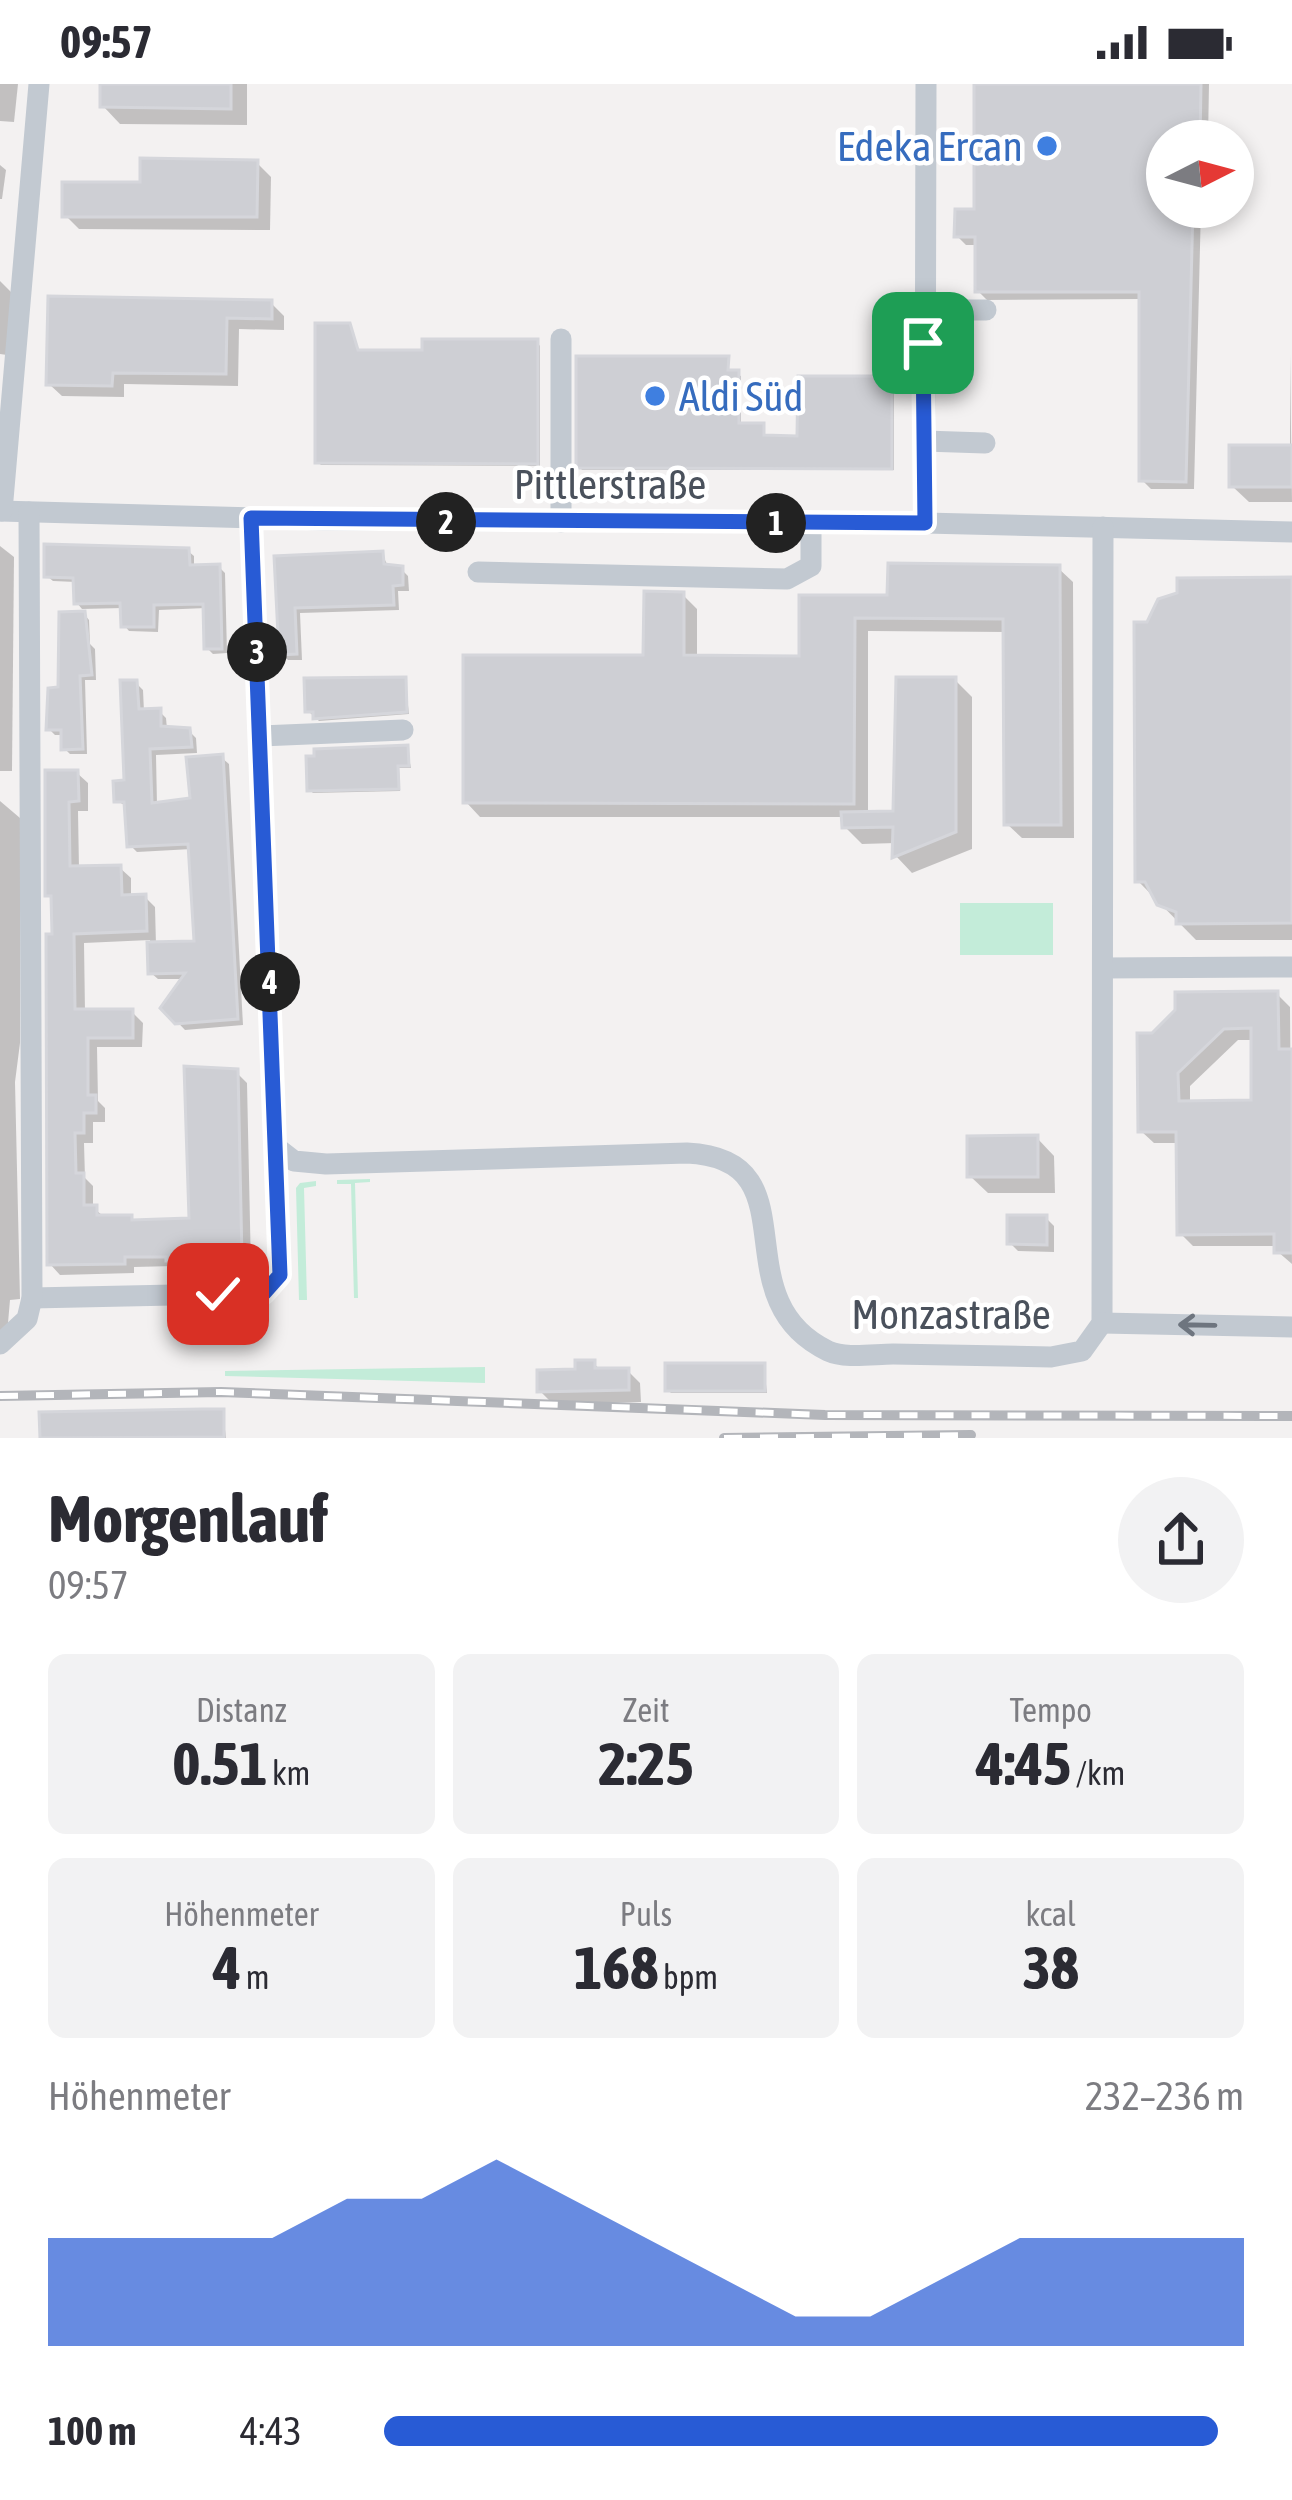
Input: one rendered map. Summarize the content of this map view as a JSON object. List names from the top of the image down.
{
  "streets": {
    "street": ["Pittlerstraße", "Monzastraße"]
  },
  "crossings": [
    ["Pittlerstraße", "Monzastraße"]
  ],
  "places": ["Edeka Ercan", "Aldi Süd"],
  "north": "right",
  "page": {
    "status": "09:57",
    "pins": [
      "2",
      "1",
      "3",
      "4"
    ],
    "heading": ["Morgenlauf", "09:57"],
    "stats": [
      ["Distanz", "0.51 km"],
      ["Zeit", "2:25"],
      ["Tempo", "4:45 /km"],
      ["Höhenmeter", "4 m"],
      ["Puls", "168 bpm"],
      ["kcal", "38"]
    ],
    "chart": ["Höhenmeter", "232–236 m"],
    "list": [
      {
        "name": "100 m",
        "note": "4:43"
      }
    ]
  }
}
